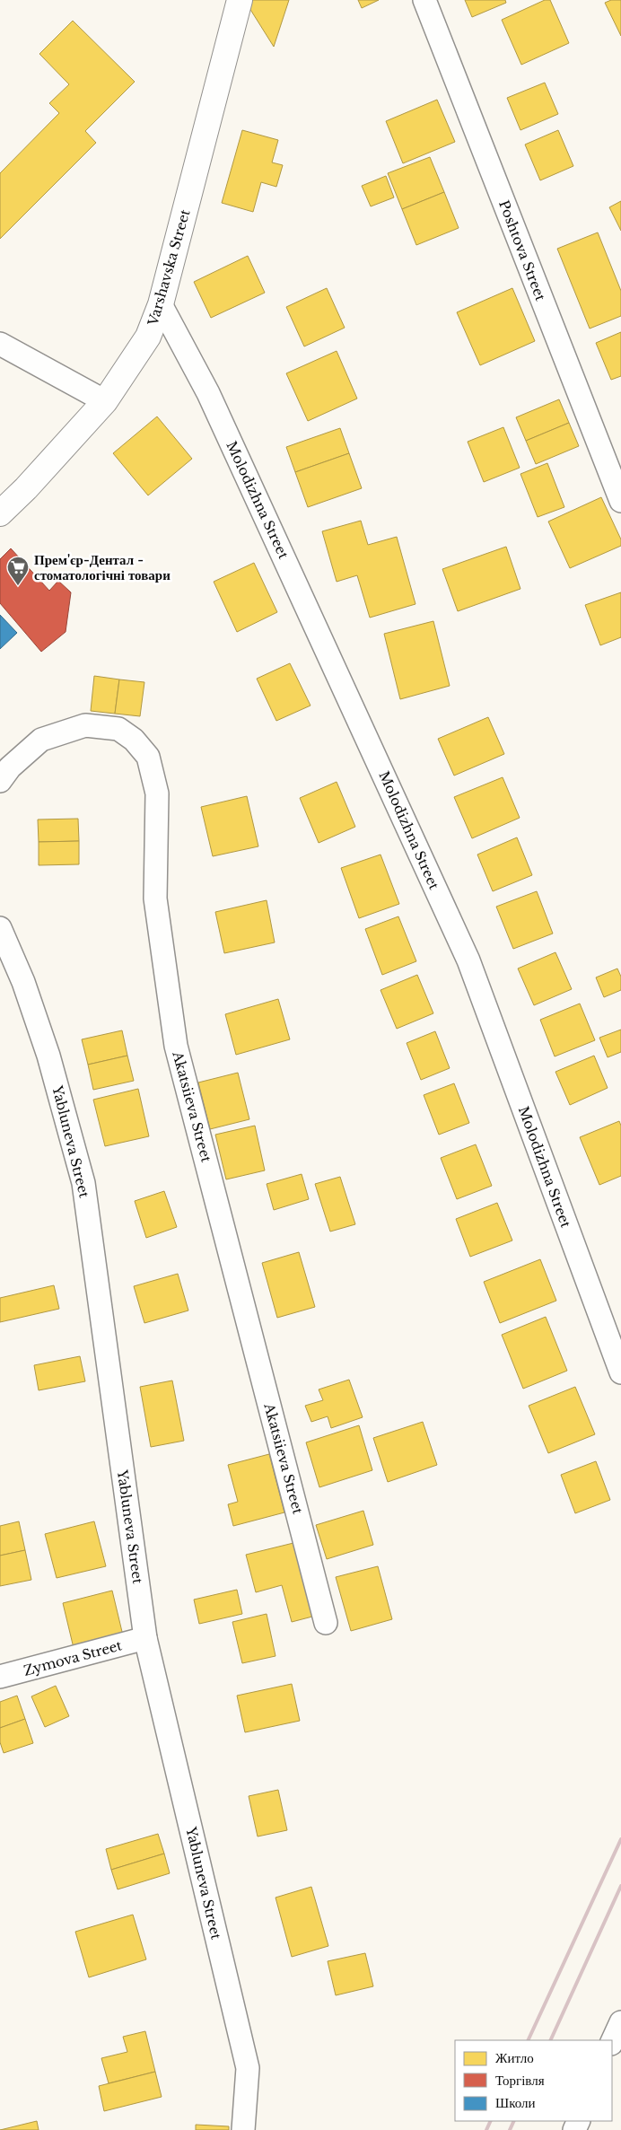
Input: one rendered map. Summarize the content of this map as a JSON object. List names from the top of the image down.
{
  "streets": {
    "street": [
      "Poshtova Street",
      "Varshavska Street",
      "Molodizhna Street",
      "Akatsiieva Street",
      "Yabluneva Street",
      "Zymova Street"
    ]
  },
  "crossings": [
    ["Varshavska Street", "Molodizhna Street"],
    ["Yabluneva Street", "Zymova Street"]
  ],
  "places": {
    "supermarket": ["Прем'єр-Дентал - стоматологічні товари"]
  },
  "legend": ["Житло", "Торгівля", "Школи"]
}
